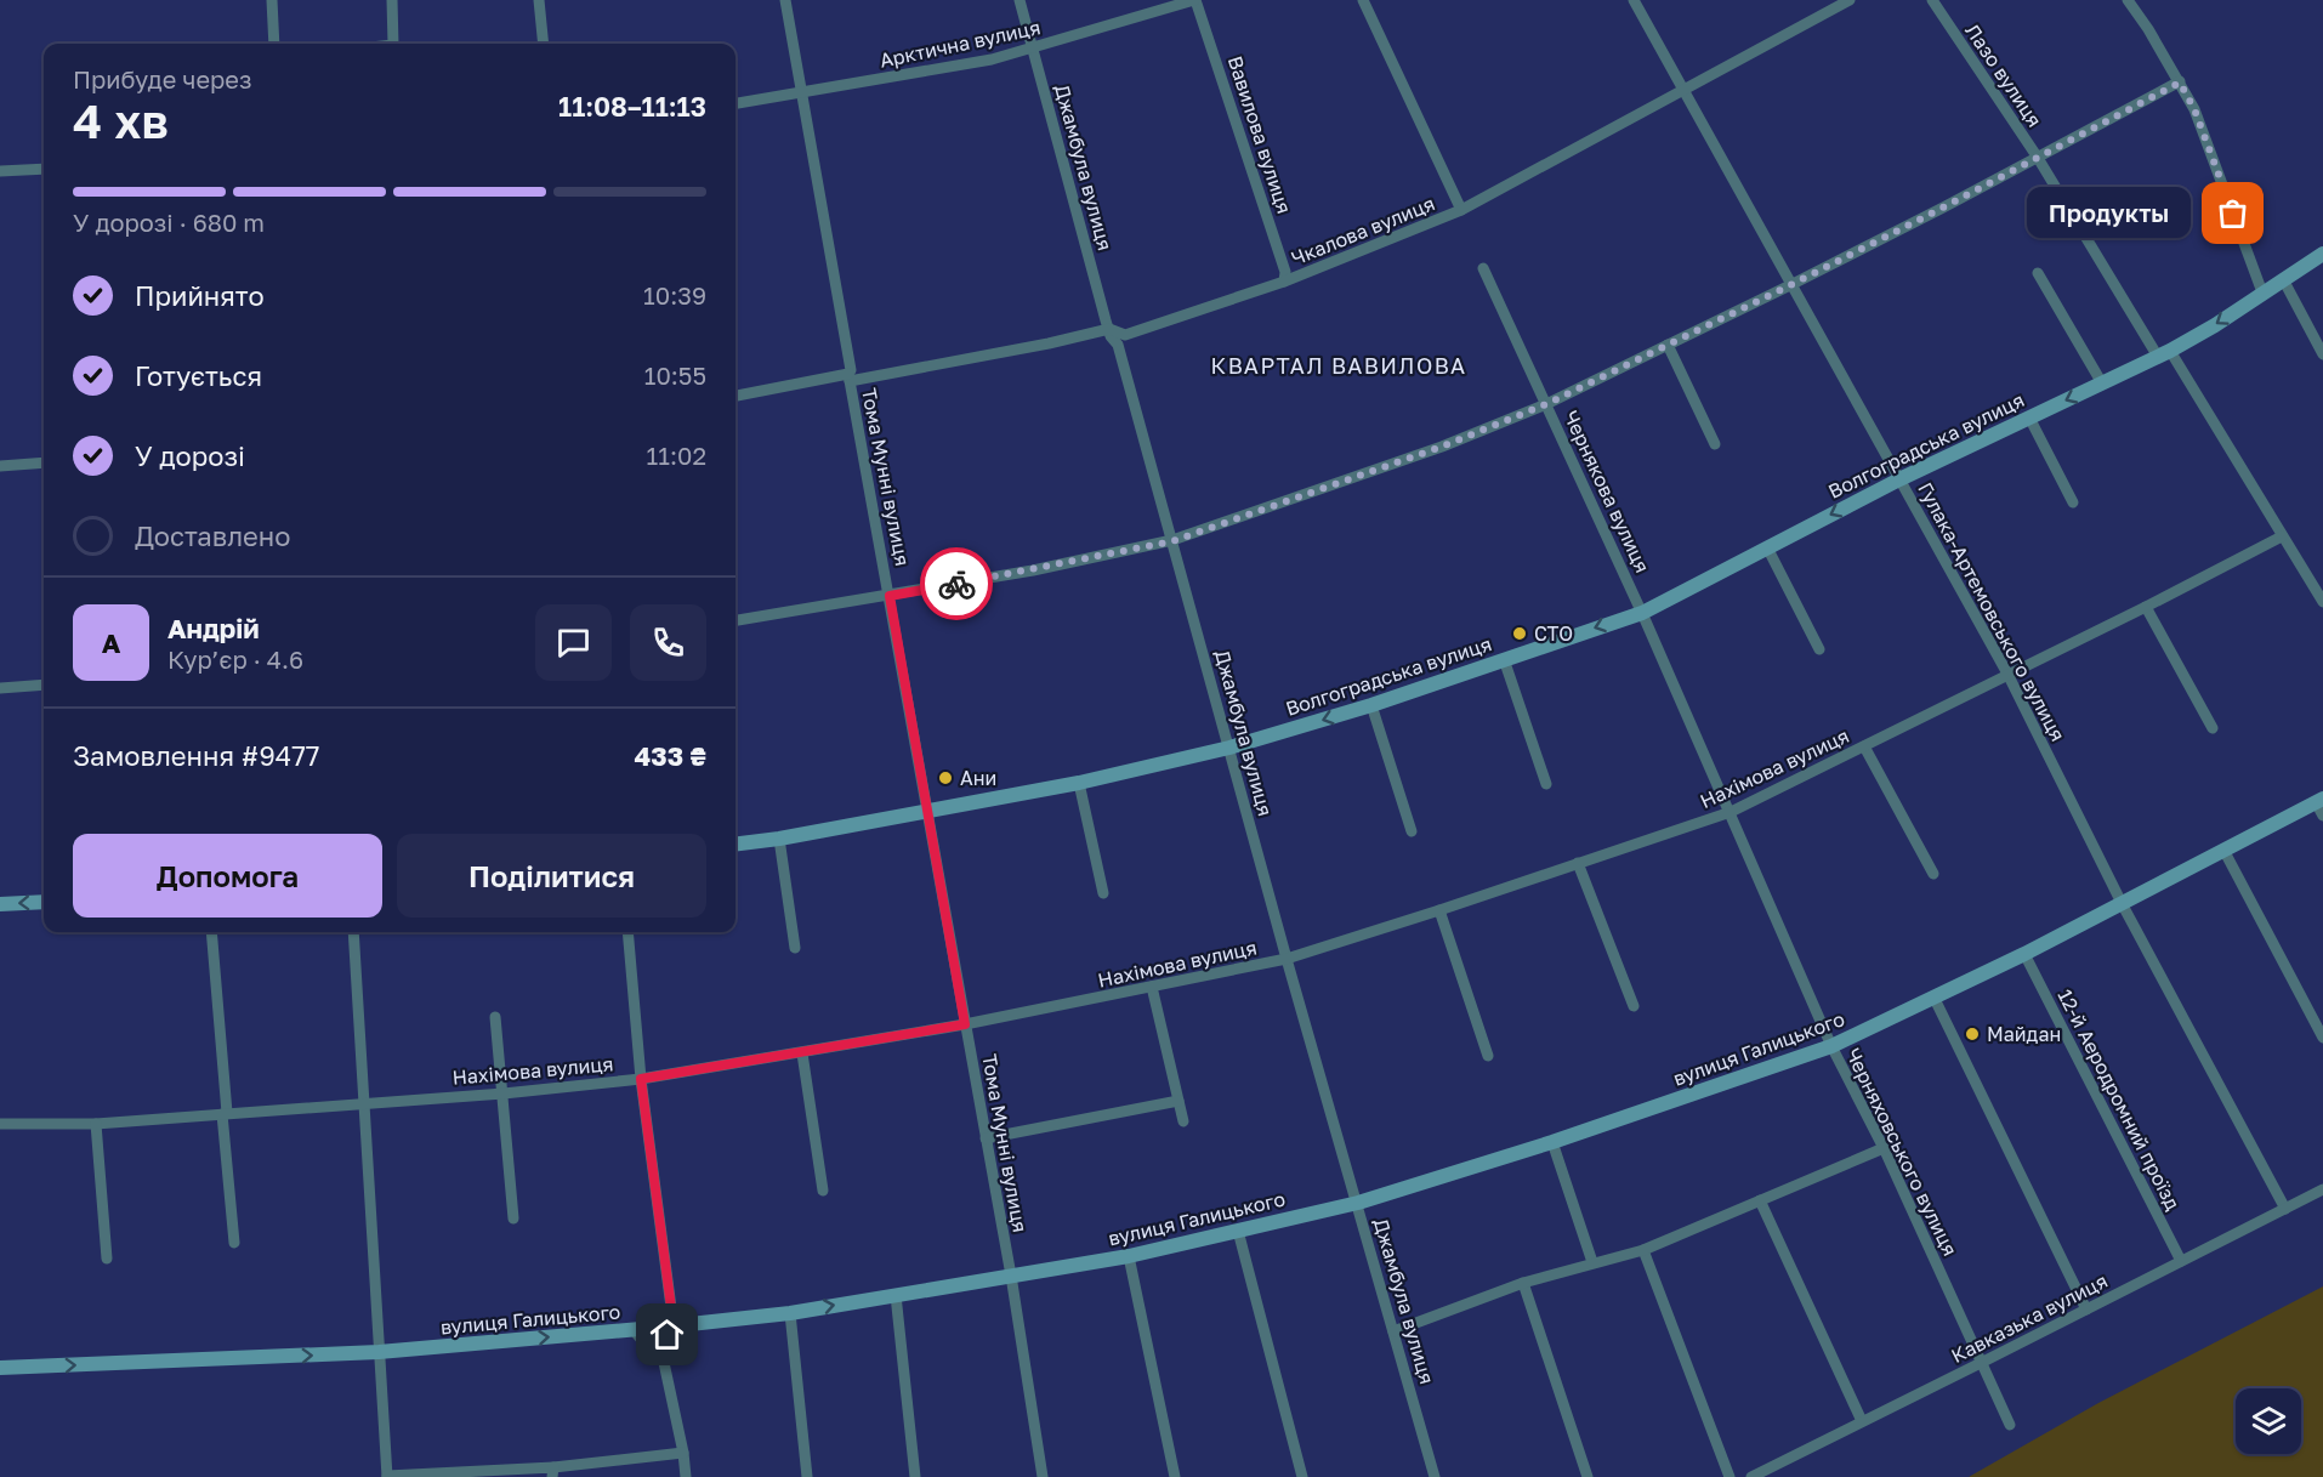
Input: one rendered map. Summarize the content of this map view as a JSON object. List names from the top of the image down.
{
  "streets": {
    "street": [
      "Арктична вулиця",
      "Лазо вулиця",
      "Вавилова вулиця",
      "Джамбула вулиця",
      "Чкалова вулиця",
      "Волгоградська вулиця",
      "Тома Мунні вулиця",
      "Чернякова вулиця",
      "Гулака-Артемовського вулиця",
      "Нахімова вулиця",
      "вулиця Галицького",
      "12-й Аеродромний проїзд",
      "Черняховського вулиця",
      "Кавказька вулиця"
    ]
  },
  "crossings": [
    ["Арктична вулиця", "Вавилова вулиця"],
    ["Арктична вулиця", "Джамбула вулиця"],
    ["Арктична вулиця", "Тома Мунні вулиця"],
    ["Лазо вулиця", "Волгоградська вулиця"],
    ["Лазо вулиця", "Нахімова вулиця"],
    ["Вавилова вулиця", "Чкалова вулиця"],
    ["Джамбула вулиця", "Чкалова вулиця"],
    ["Джамбула вулиця", "Волгоградська вулиця"],
    ["Джамбула вулиця", "Нахімова вулиця"],
    ["Джамбула вулиця", "вулиця Галицького"],
    ["Чкалова вулиця", "Тома Мунні вулиця"],
    ["Чкалова вулиця", "Гулака-Артемовського вулиця"],
    ["Волгоградська вулиця", "Тома Мунні вулиця"],
    ["Волгоградська вулиця", "Чернякова вулиця"],
    ["Волгоградська вулиця", "Гулака-Артемовського вулиця"],
    ["Волгоградська вулиця", "Черняховського вулиця"],
    ["Тома Мунні вулиця", "Нахімова вулиця"],
    ["Тома Мунні вулиця", "вулиця Галицького"],
    ["Чернякова вулиця", "Черняховського вулиця"],
    ["Гулака-Артемовського вулиця", "Нахімова вулиця"],
    ["Гулака-Артемовського вулиця", "вулиця Галицького"],
    ["Гулака-Артемовського вулиця", "Кавказька вулиця"],
    ["Нахімова вулиця", "Черняховського вулиця"],
    ["вулиця Галицького", "12-й Аеродромний проїзд"],
    ["вулиця Галицького", "Черняховського вулиця"],
    ["12-й Аеродромний проїзд", "Кавказька вулиця"],
    ["Черняховського вулиця", "Кавказька вулиця"]
  ],
  "one_way": ["Волгоградська вулиця"],
  "districts": ["КВАРТАЛ ВАВИЛОВА"],
  "places": [
    "Продукты",
    "СТО",
    "Ани",
    "Майдан"
  ],
  "page": {
    "heading": ["4 хв", "Прибуде через", "11:08–11:13"],
    "panel": [
      "Андрій",
      "Кур’єр · 4.6",
      "Замовлення #9477",
      "433 ₴"
    ],
    "bar": "У дорозі · 680 m",
    "bubble": "Продукты",
    "list": [
      ["Прийнято", "10:39"],
      ["Готується", "10:55"],
      ["У дорозі", "11:02"],
      "Доставлено"
    ],
    "round": "А",
    "buttons": ["Допомога", "Поділитися"]
  }
}
